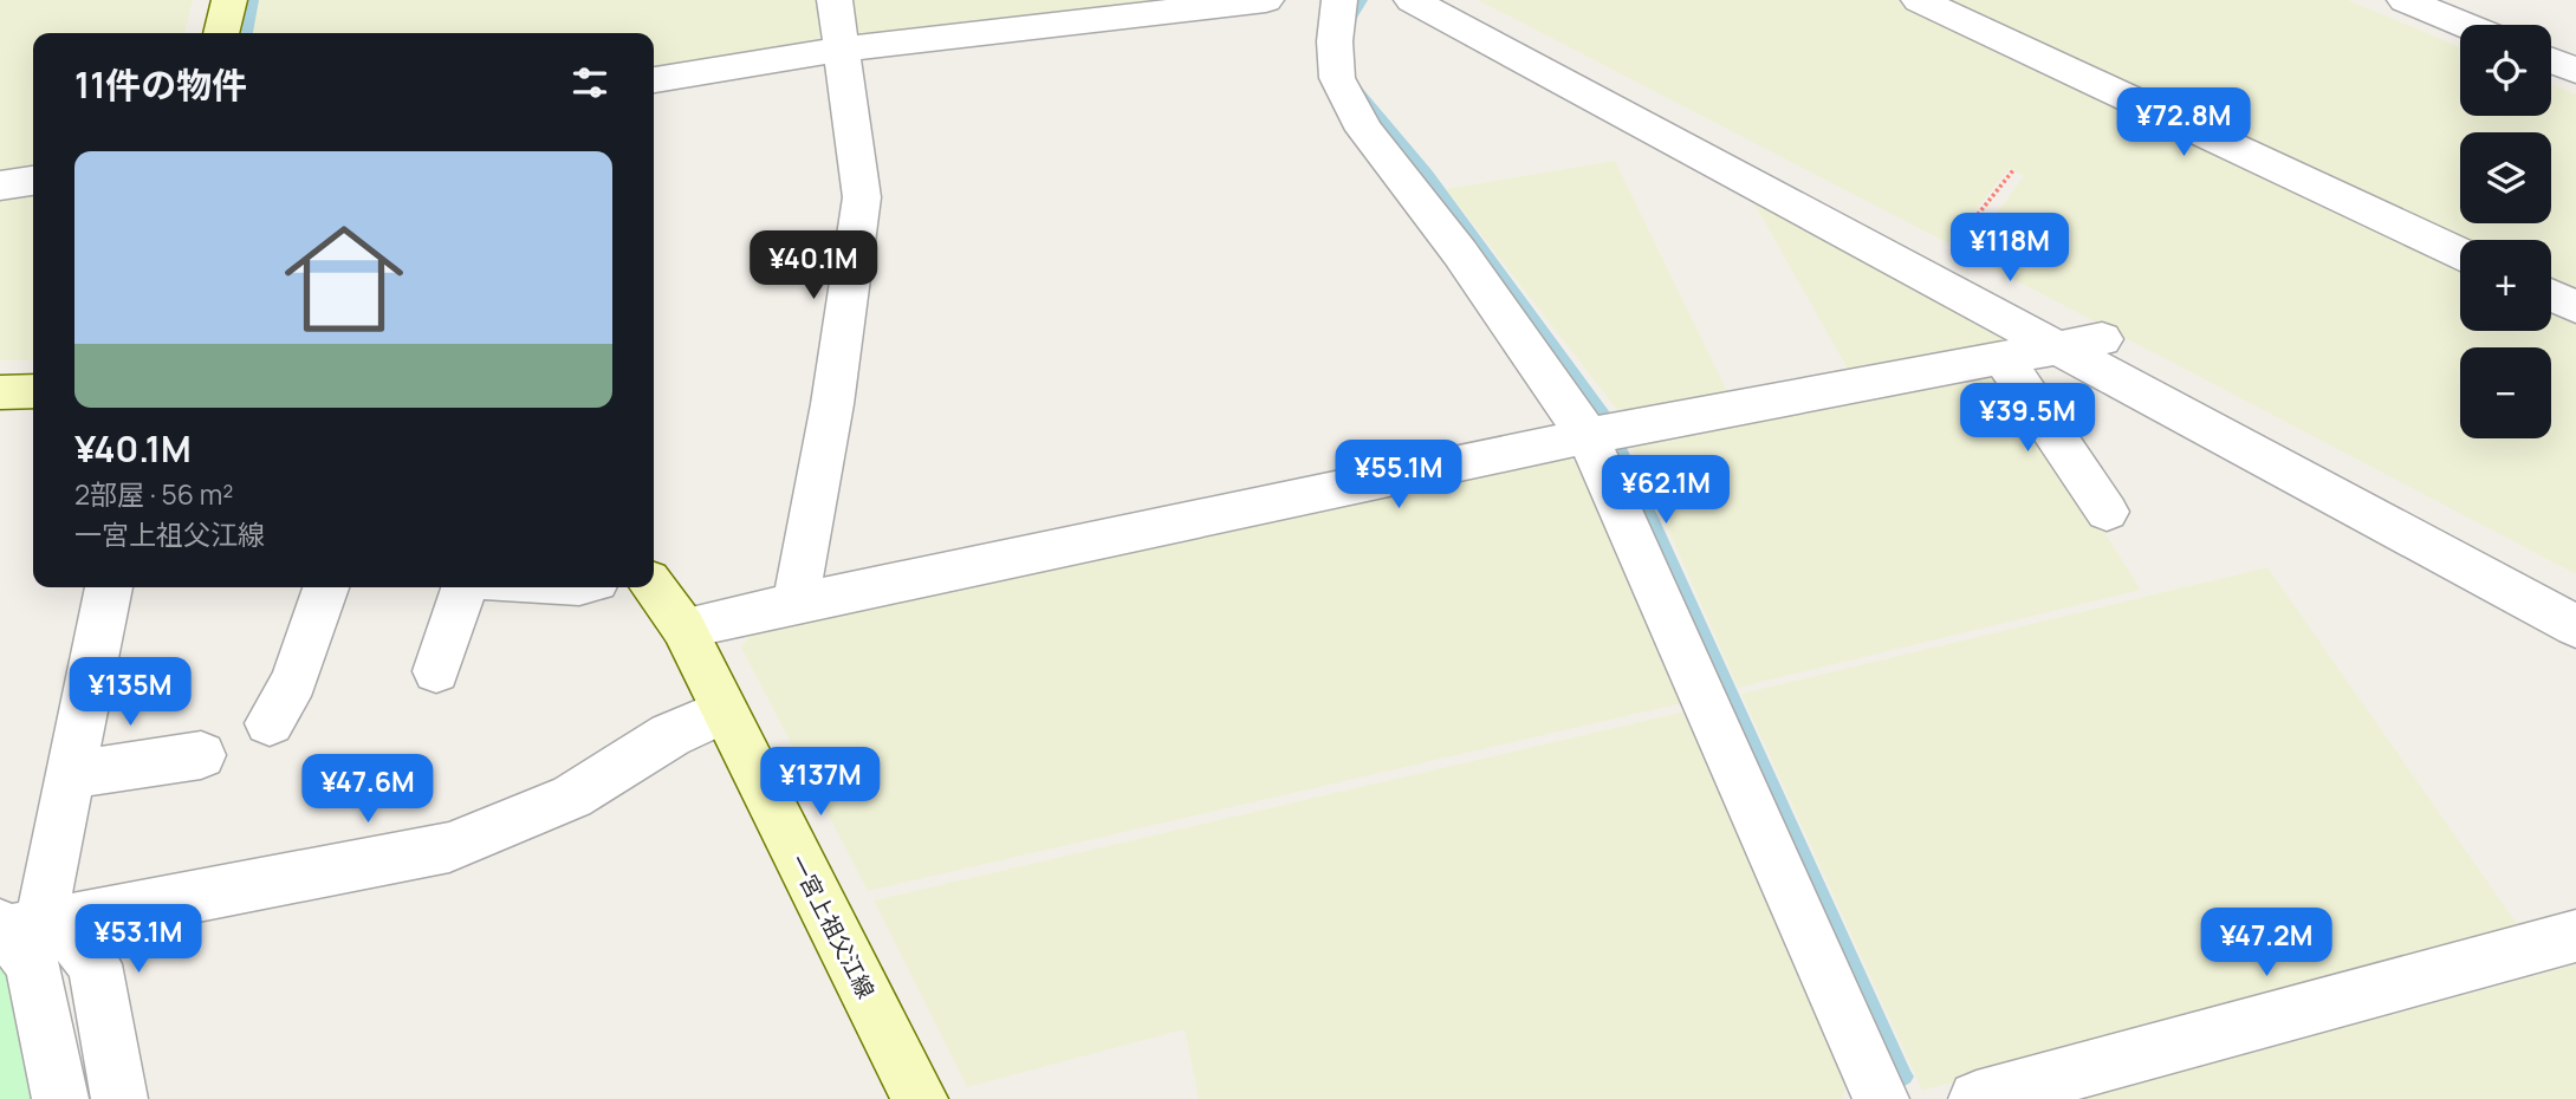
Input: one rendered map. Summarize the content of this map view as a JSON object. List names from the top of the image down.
{
  "streets": {
    "main road": ["一宮上祖父江線"]
  },
  "page": {
    "map_buttons": ["+", "−"],
    "heading": "11件の物件",
    "price": [
      "¥72.8M",
      "¥118M",
      "¥40.1M",
      "¥39.5M",
      "¥55.1M",
      "¥62.1M",
      "¥135M",
      "¥137M",
      "¥47.6M",
      "¥53.1M",
      "¥47.2M"
    ],
    "list": [
      {
        "name": "¥40.1M",
        "note": "2部屋 · 56 m² · 一宮上祖父江線"
      }
    ]
  }
}
